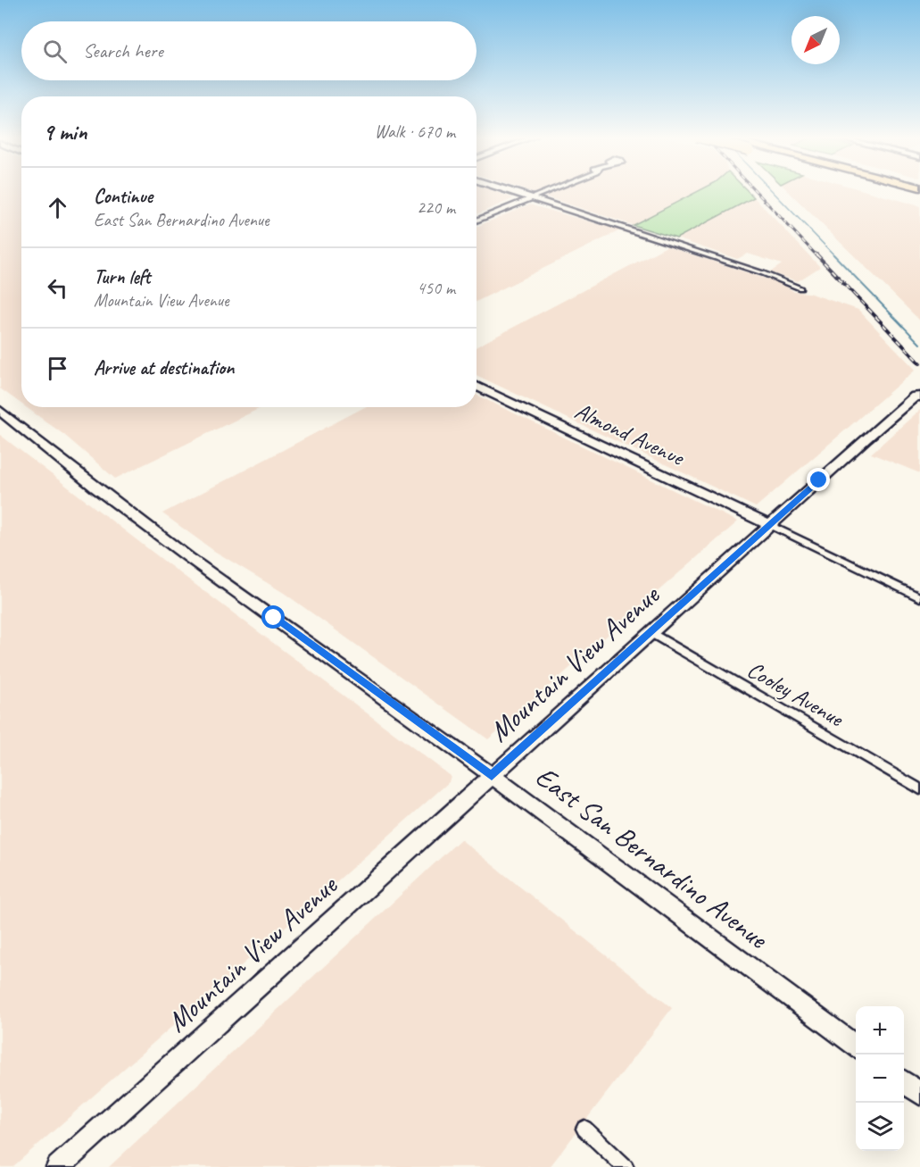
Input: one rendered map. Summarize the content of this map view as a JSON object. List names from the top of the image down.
{
  "streets": {
    "main road": ["Almond Avenue", "Mountain View Avenue", "East San Bernardino Avenue"],
    "street": ["Cooley Avenue"]
  },
  "crossings": [
    ["Almond Avenue", "Mountain View Avenue"],
    ["Mountain View Avenue", "Cooley Avenue"],
    ["Mountain View Avenue", "East San Bernardino Avenue"]
  ],
  "north": "bottom left",
  "page": {
    "search": "Search here",
    "heading": ["9 min", "Walk · 670 m"],
    "list": [
      ["Continue", "East San Bernardino Avenue", "220 m"],
      ["Turn left", "Mountain View Avenue", "450 m"],
      "Arrive at destination"
    ],
    "map_buttons": ["+", "−"]
  }
}
